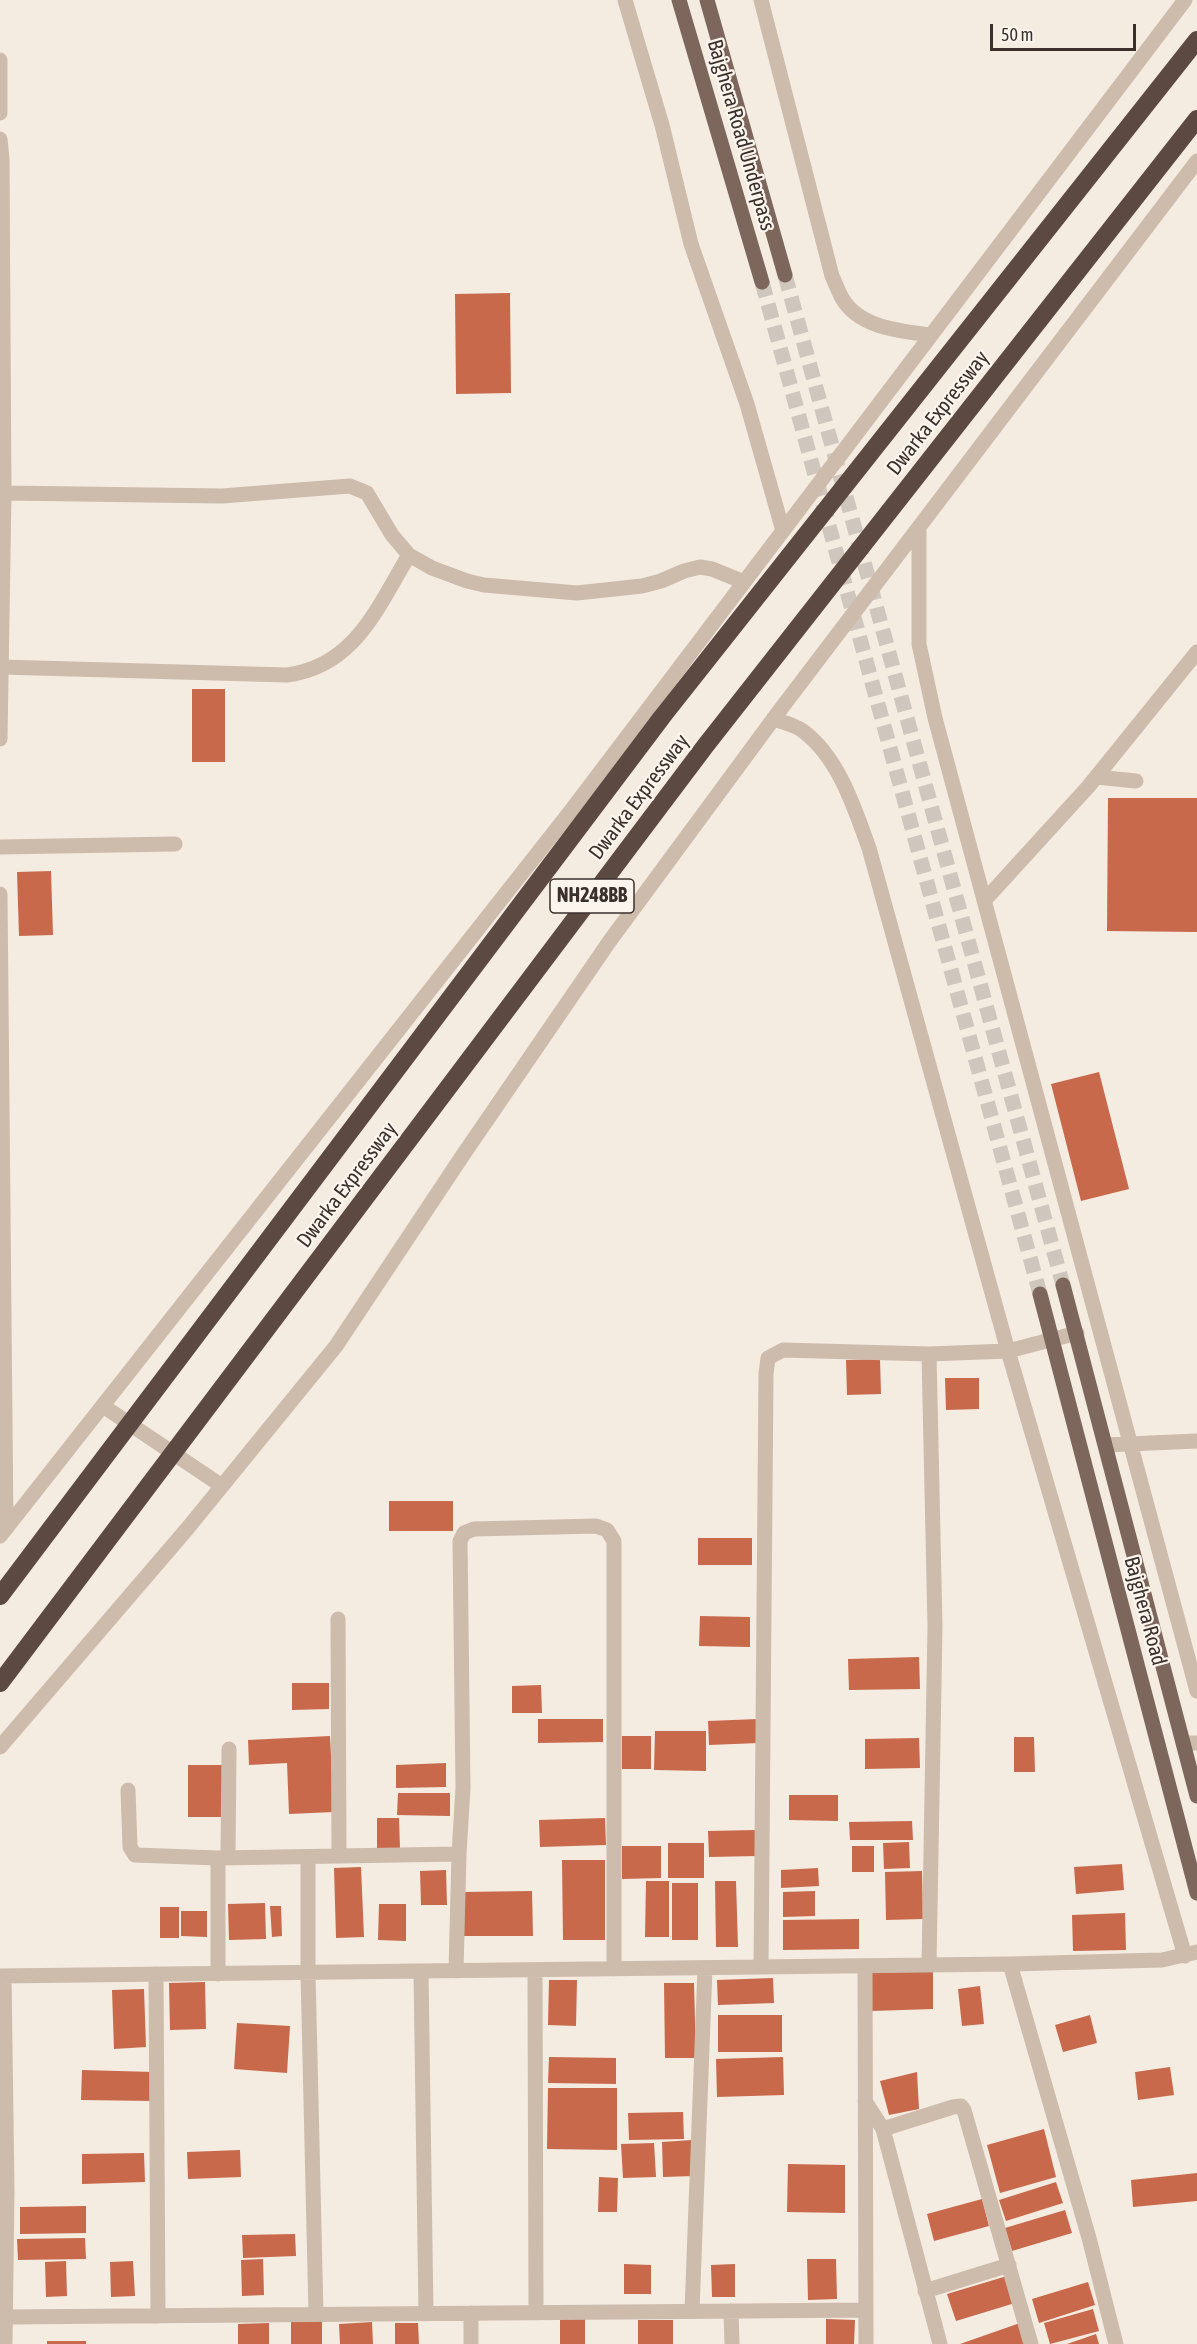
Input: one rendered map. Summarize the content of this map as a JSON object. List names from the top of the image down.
{
  "streets": {
    "highway": ["Dwarka Expressway", "NH248BB"],
    "main road": ["Bajghera Road Underpass", "Bajghera Road"]
  },
  "scale_bar": "50 m"
}
